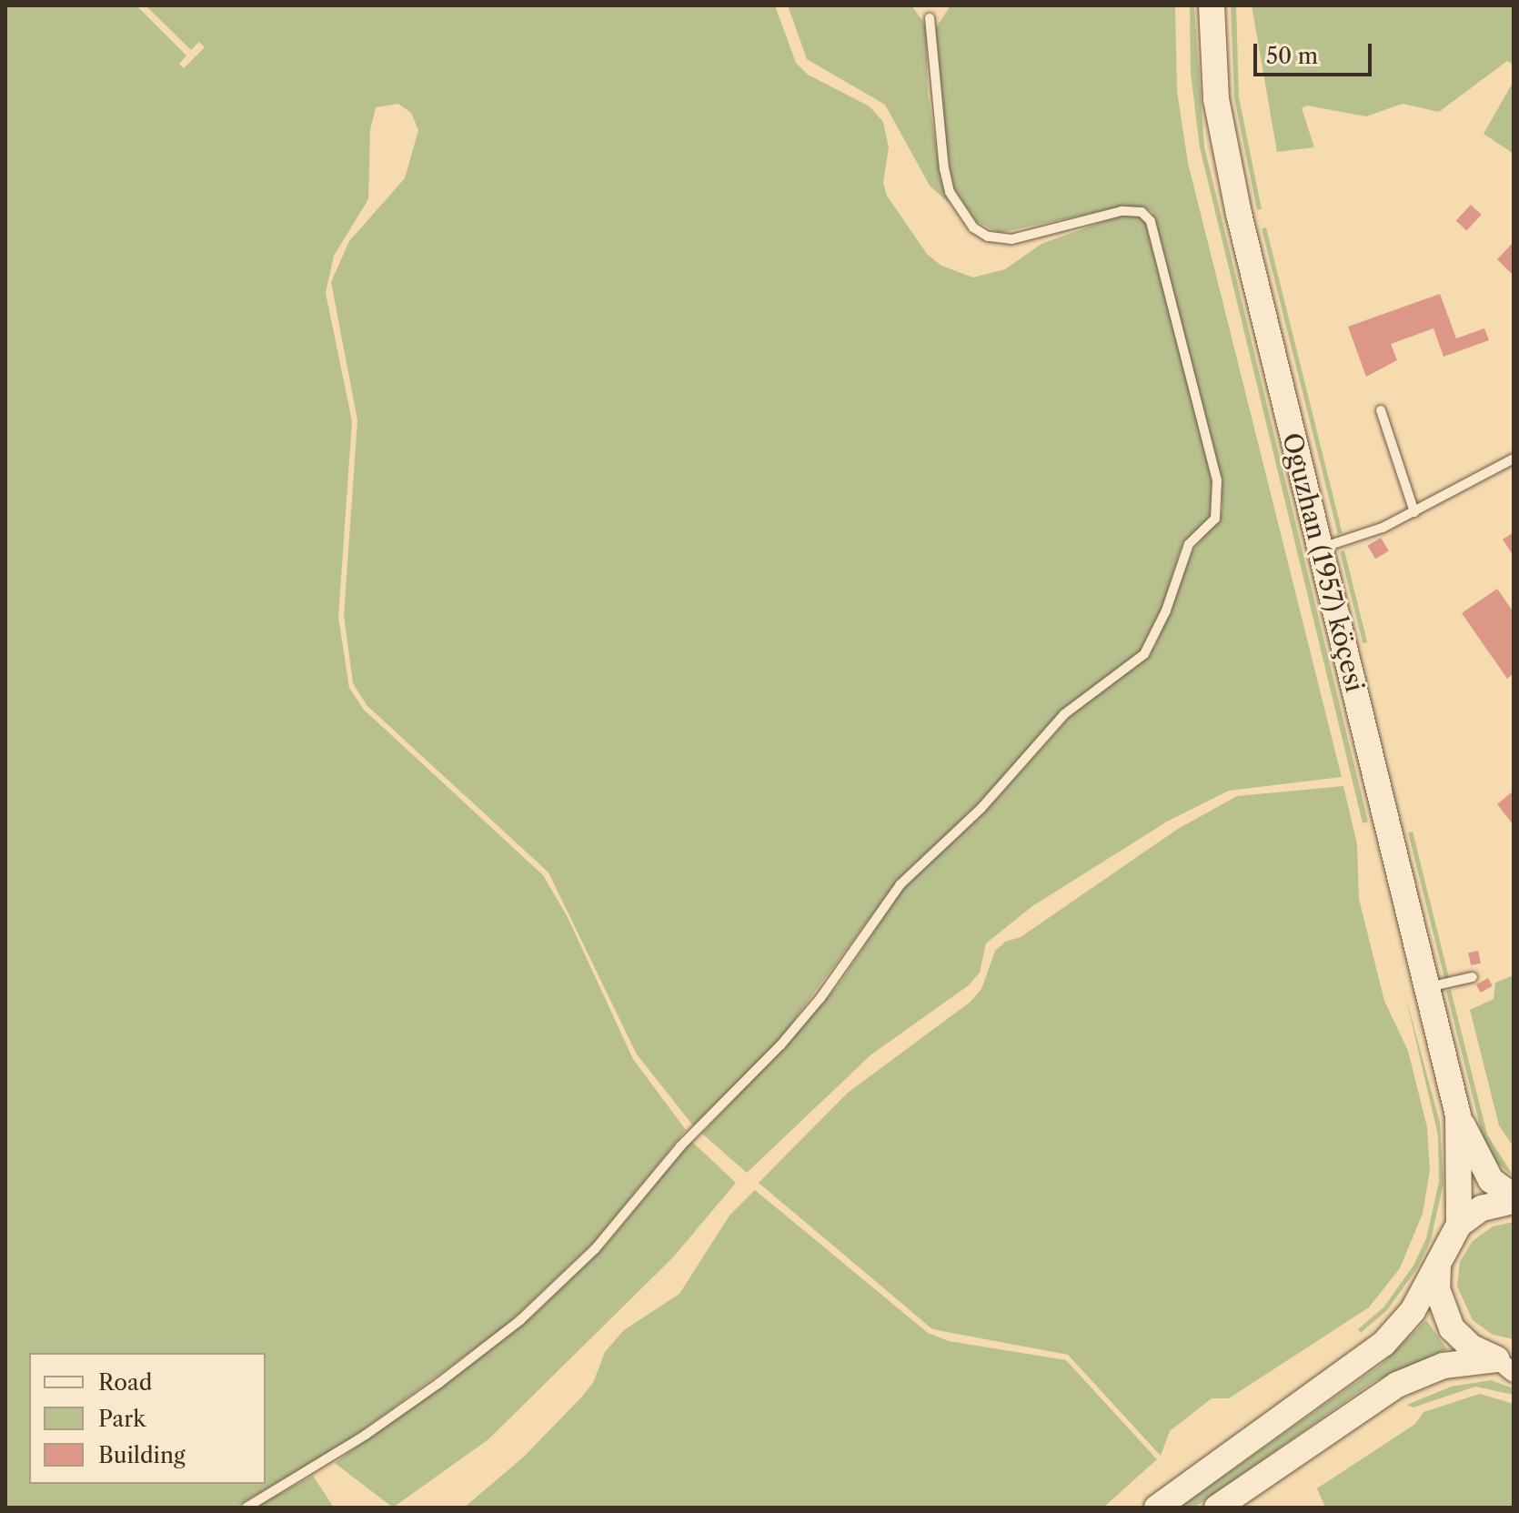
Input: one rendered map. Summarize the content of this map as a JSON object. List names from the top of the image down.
{
  "streets": {
    "main road": ["Oguzhan (1957) köçesi"]
  },
  "legend": ["Road", "Park", "Building"],
  "scale_bar": "50 m"
}
